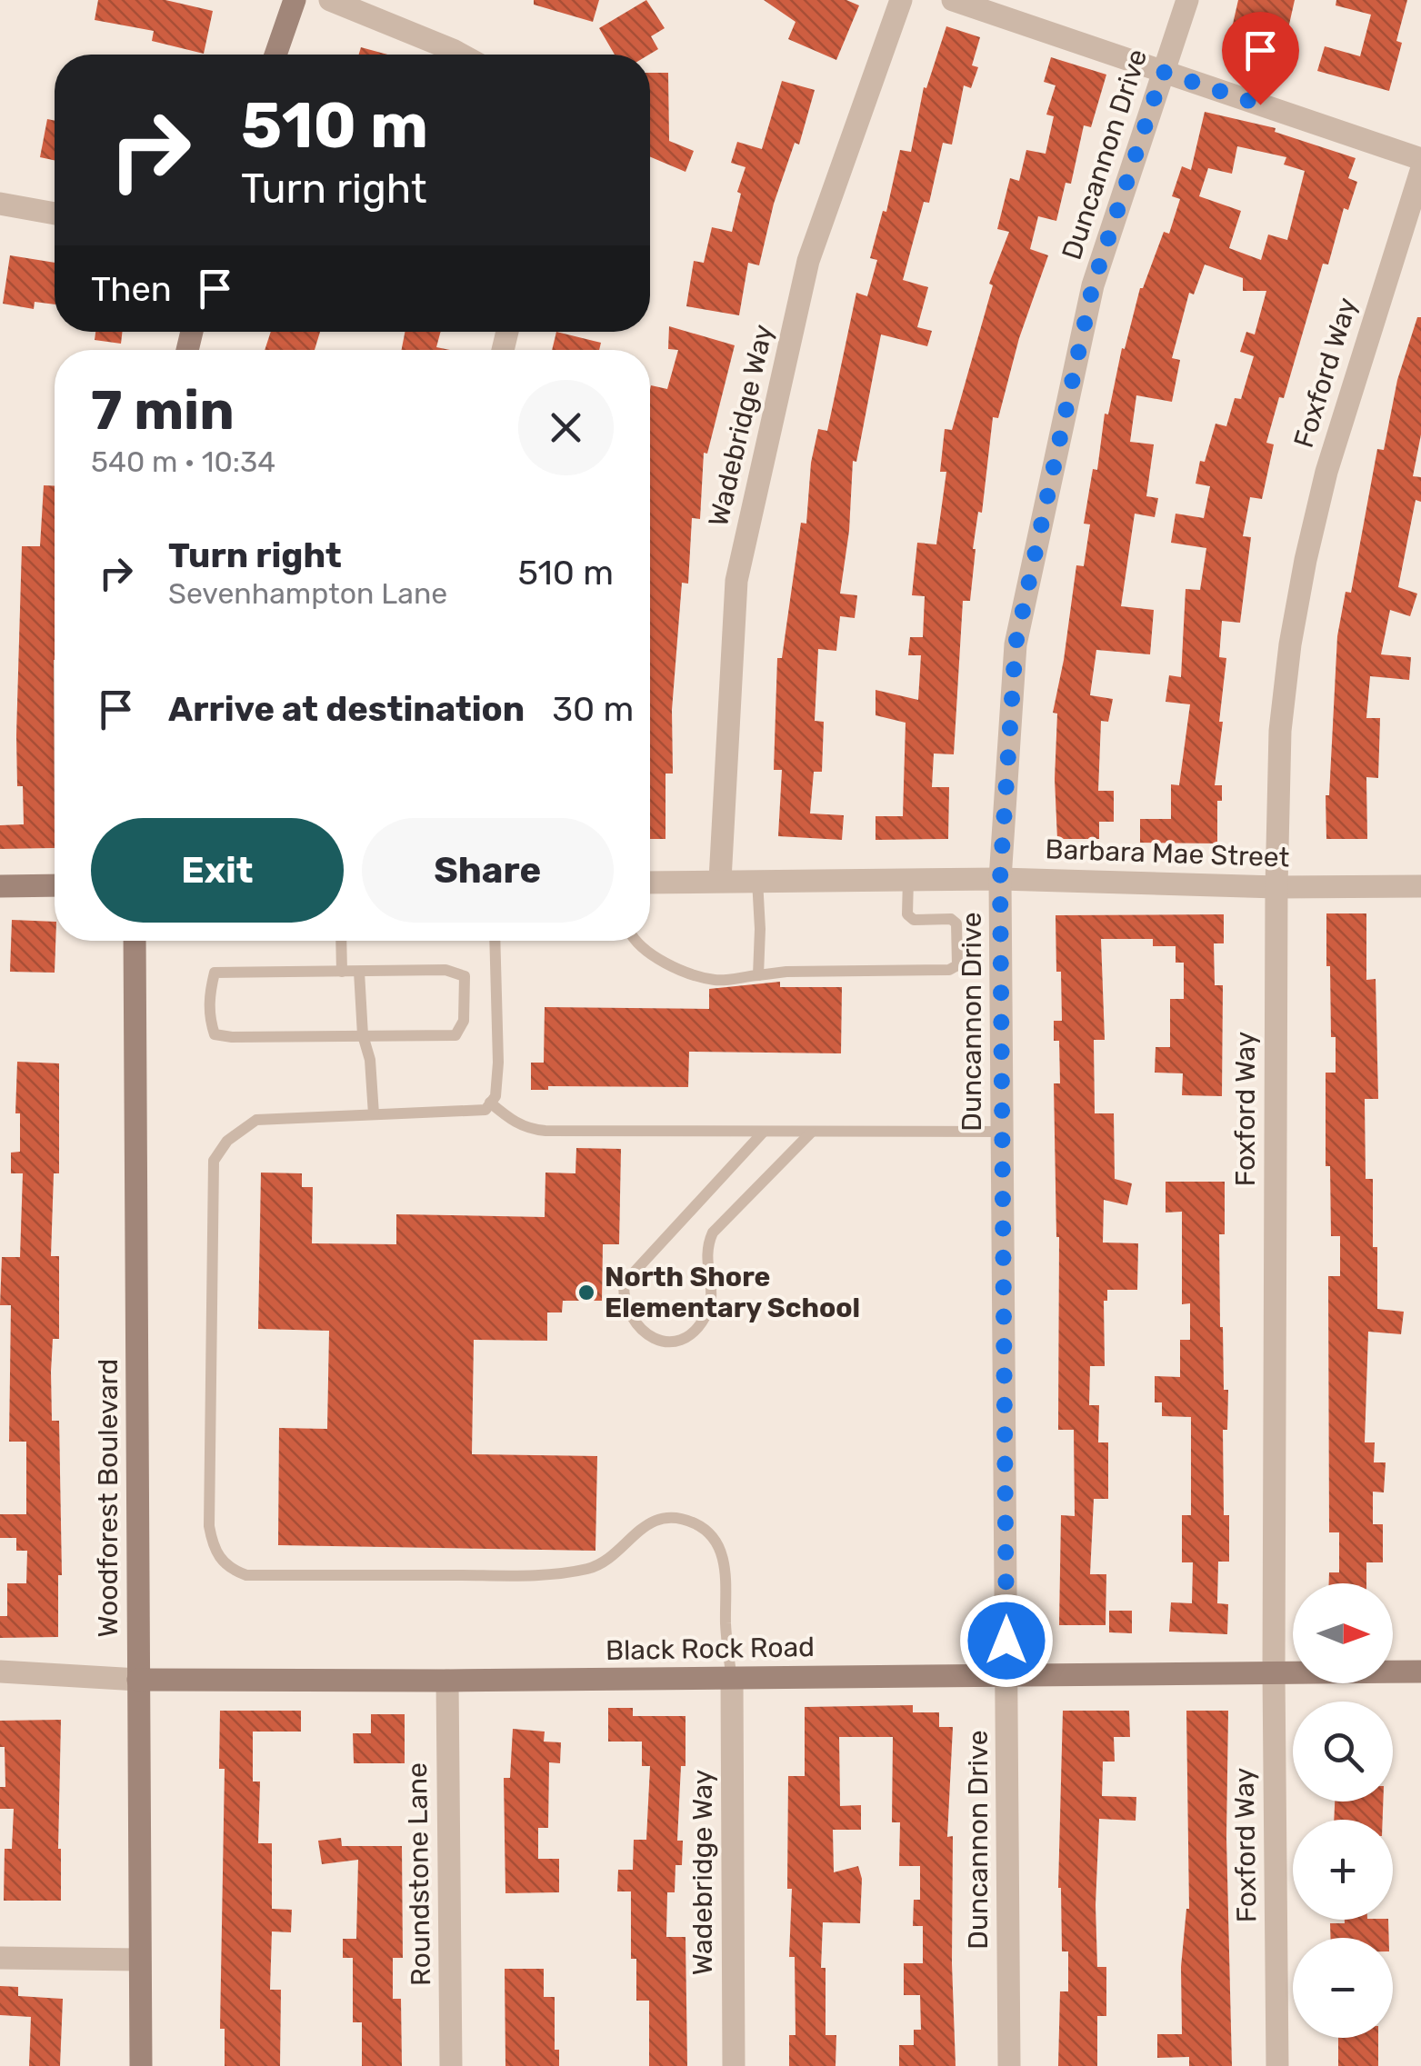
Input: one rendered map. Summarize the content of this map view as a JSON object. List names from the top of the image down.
{
  "streets": {
    "street": [
      "Duncannon Drive",
      "Foxford Way",
      "Wadebridge Way",
      "Barbara Mae Street",
      "Woodforest Boulevard",
      "Black Rock Road",
      "Roundstone Lane"
    ]
  },
  "crossings": [
    ["Duncannon Drive", "Barbara Mae Street"],
    ["Duncannon Drive", "Black Rock Road"],
    ["Foxford Way", "Barbara Mae Street"],
    ["Foxford Way", "Black Rock Road"],
    ["Wadebridge Way", "Barbara Mae Street"],
    ["Wadebridge Way", "Black Rock Road"],
    ["Woodforest Boulevard", "Black Rock Road"],
    ["Black Rock Road", "Roundstone Lane"]
  ],
  "places": ["North Shore Elementary School"],
  "north": "right",
  "page": {
    "turn": ["510 m", "Turn right"],
    "then": "Then",
    "heading": ["7 min", "540 m · 10:34"],
    "list": [
      {
        "name": "Turn right",
        "note": "Sevenhampton Lane",
        "value": "510 m"
      },
      {
        "name": "Arrive at destination",
        "value": "30 m"
      }
    ],
    "buttons": ["Exit", "Share"],
    "map_buttons": ["+", "−"]
  }
}
